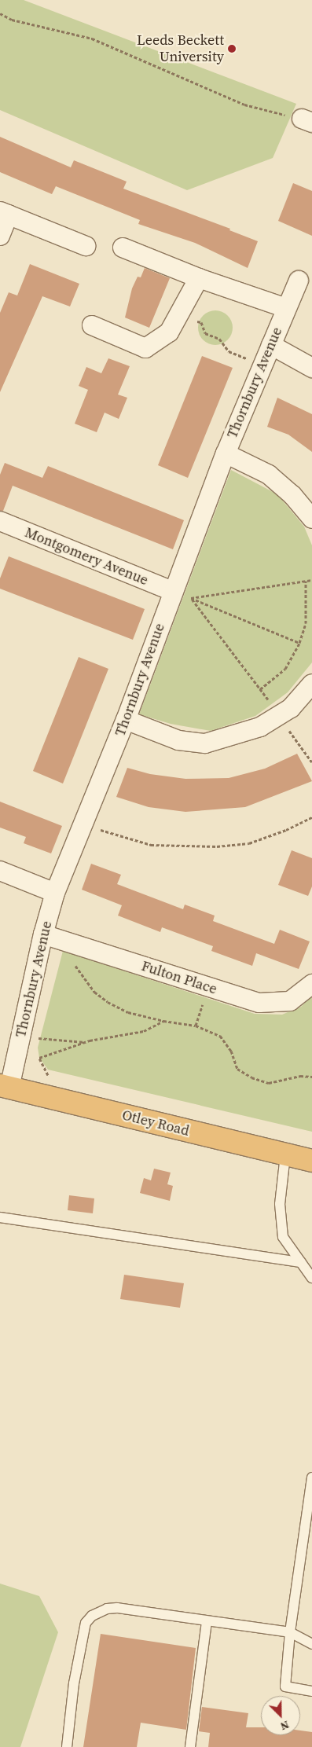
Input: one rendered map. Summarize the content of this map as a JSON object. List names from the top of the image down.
{
  "streets": {
    "highway": ["Otley Road"],
    "street": ["Thornbury Avenue", "Montgomery Avenue", "Fulton Place"]
  },
  "crossings": [
    ["Thornbury Avenue", "Montgomery Avenue"],
    ["Thornbury Avenue", "Fulton Place"],
    ["Thornbury Avenue", "Otley Road"]
  ],
  "places": ["Leeds Beckett University"],
  "north": "bottom right"
}
